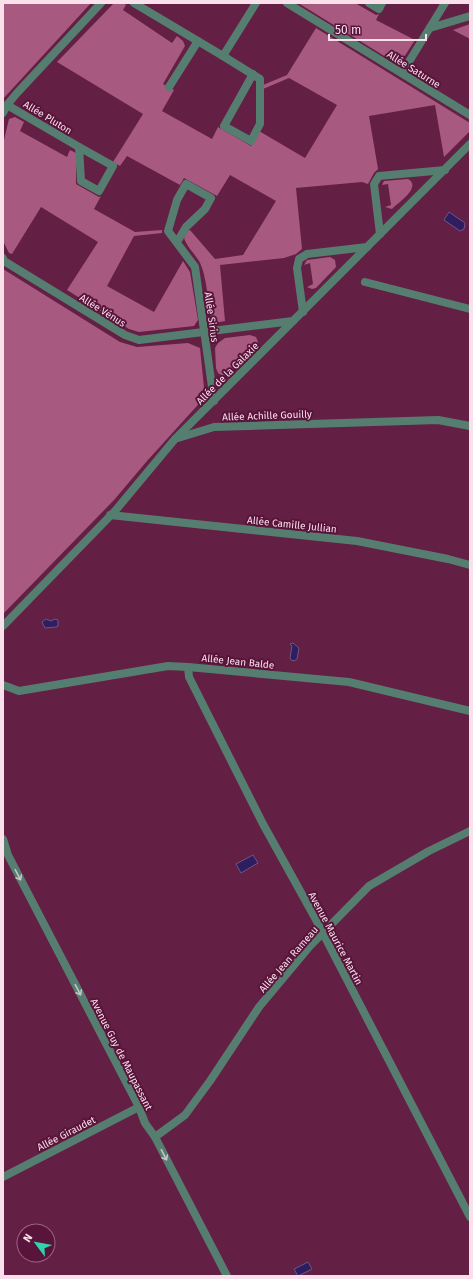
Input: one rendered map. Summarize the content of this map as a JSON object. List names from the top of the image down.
{
  "streets": {
    "street": [
      "Allée Saturne",
      "Allée Pluton",
      "Allée Vénus",
      "Allée Sirius",
      "Allée de la Galaxie",
      "Allée Achille Gouilly",
      "Allée Camille Jullian",
      "Allée Jean Balde",
      "Avenue Maurice Martin",
      "Allée Jean Rameau",
      "Avenue Guy de Maupassant",
      "Allée Giraudet"
    ]
  },
  "crossings": [
    ["Allée Vénus", "Allée Sirius"],
    ["Allée Vénus", "Allée de la Galaxie"],
    ["Allée Sirius", "Allée de la Galaxie"],
    ["Allée de la Galaxie", "Allée Achille Gouilly"],
    ["Allée Jean Balde", "Avenue Maurice Martin"],
    ["Avenue Maurice Martin", "Allée Jean Rameau"],
    ["Allée Jean Rameau", "Avenue Guy de Maupassant"],
    ["Avenue Guy de Maupassant", "Allée Giraudet"]
  ],
  "one_way": ["Avenue Guy de Maupassant"],
  "scale_bar": "50 m",
  "north": "top left"
}
